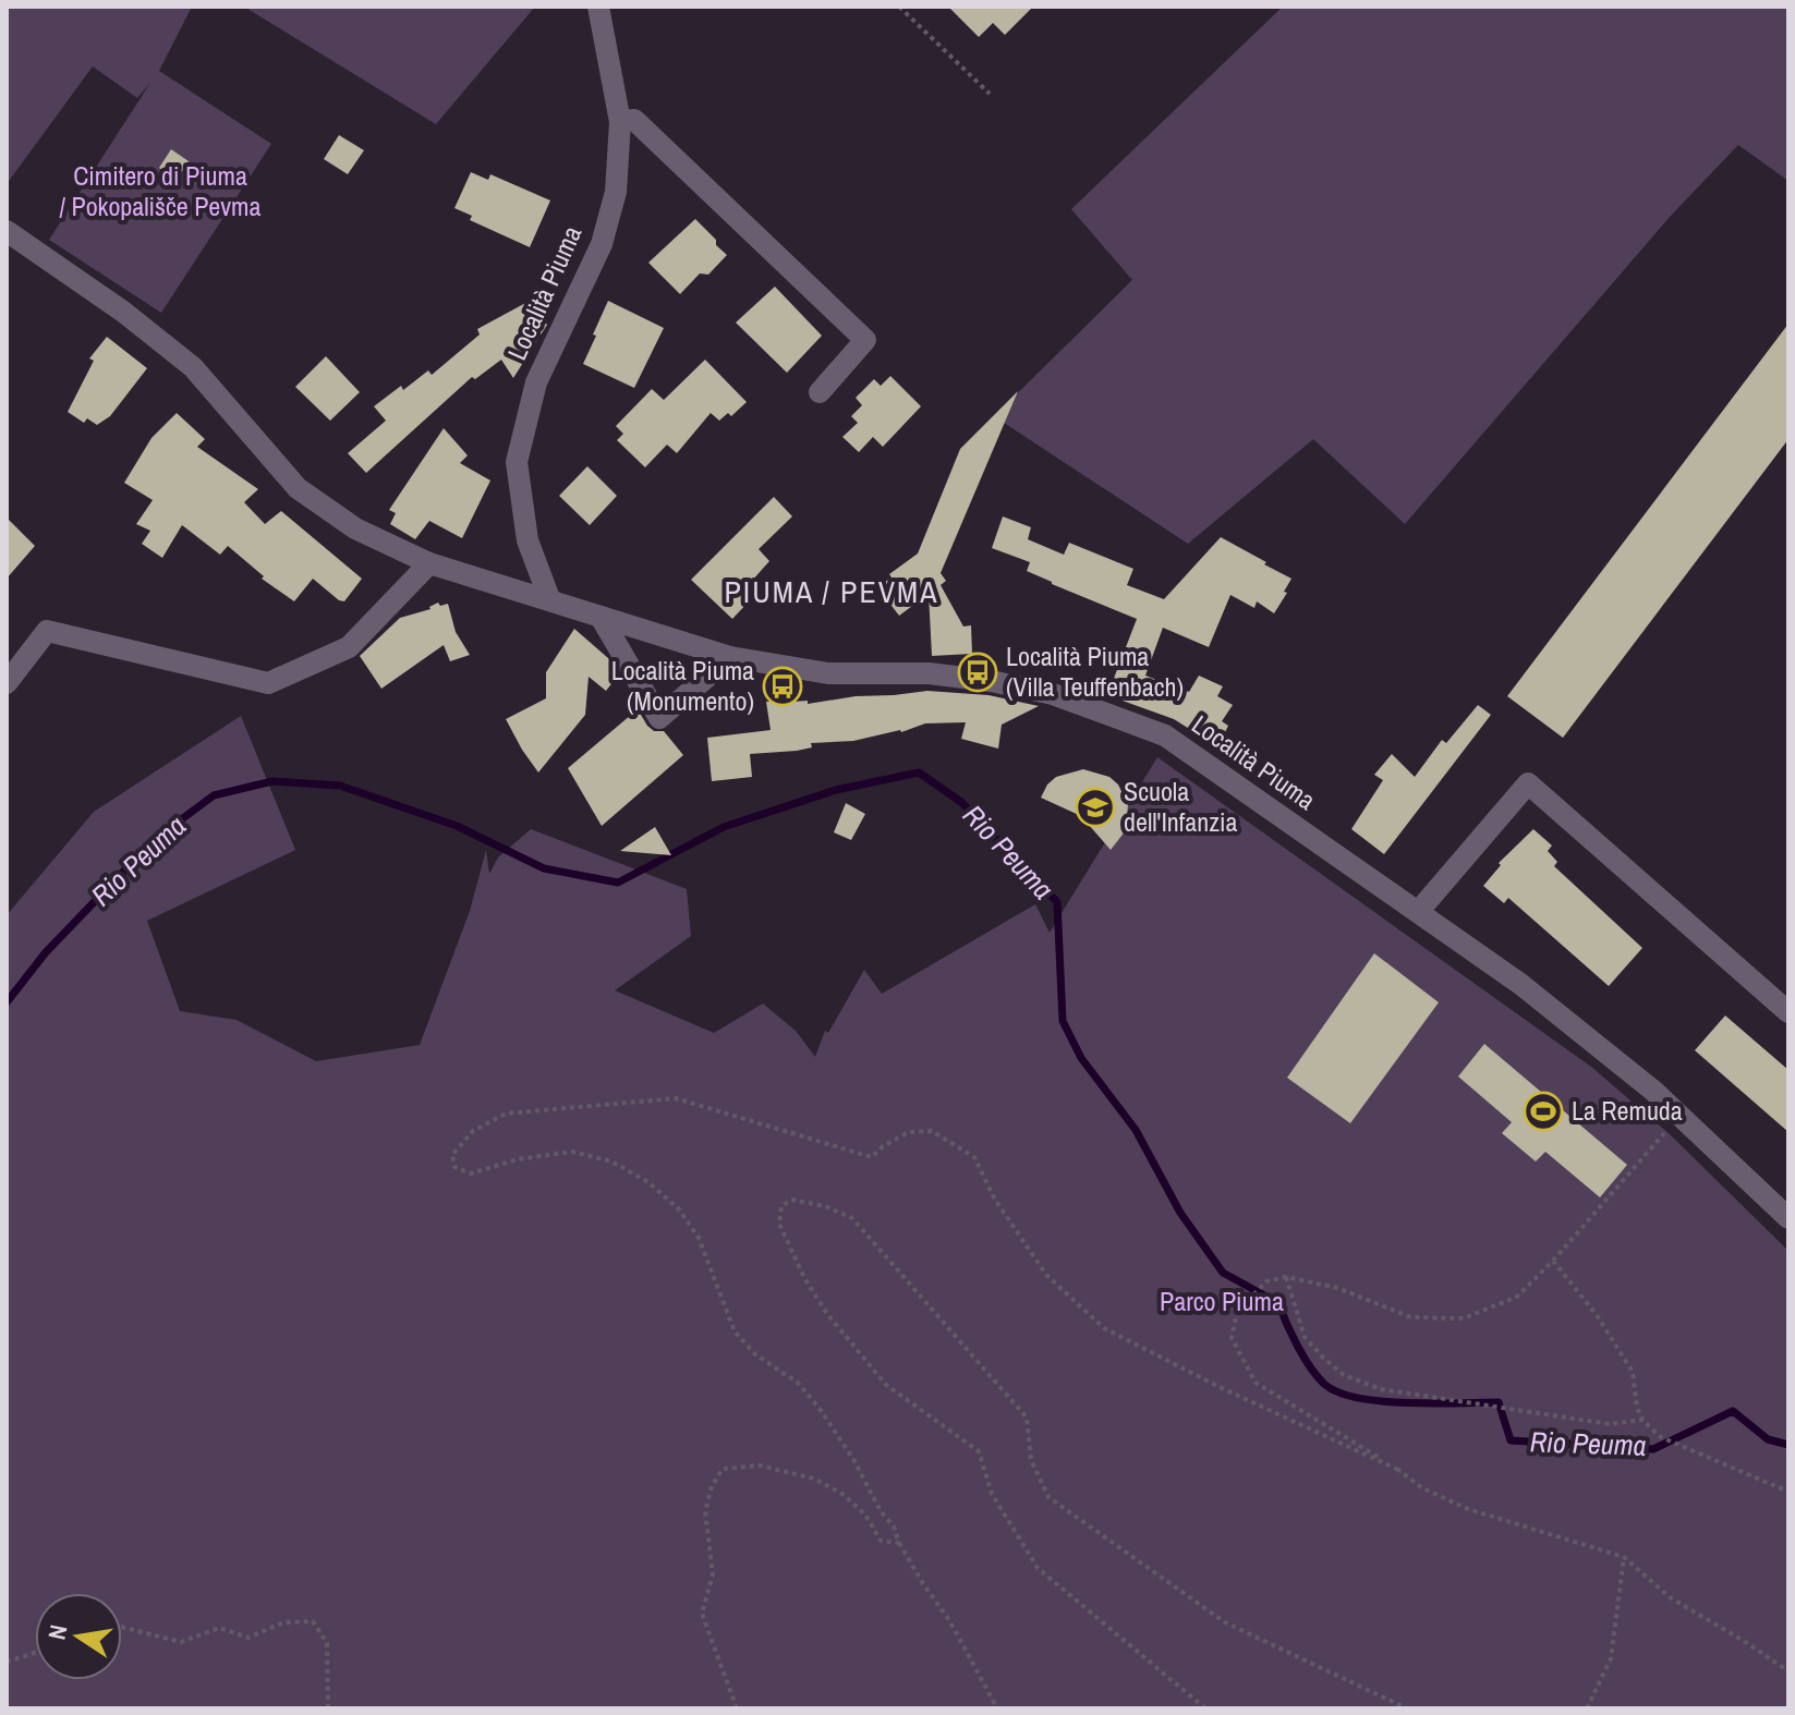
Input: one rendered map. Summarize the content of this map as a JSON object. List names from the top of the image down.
{
  "streets": {
    "street": ["Località Piuma"]
  },
  "districts": ["PIUMA / PEVMA"],
  "water": ["Rio Peuma"],
  "parks": ["Cimitero di Piuma / Pokopališče Pevma", "Parco Piuma"],
  "places": {
    "bus stop": ["Località Piuma (Villa Teuffenbach)", "Località Piuma (Monumento)"],
    "school or university": ["Scuola dell'Infanzia"],
    "sports": ["La Remuda"]
  },
  "north": "left"
}
